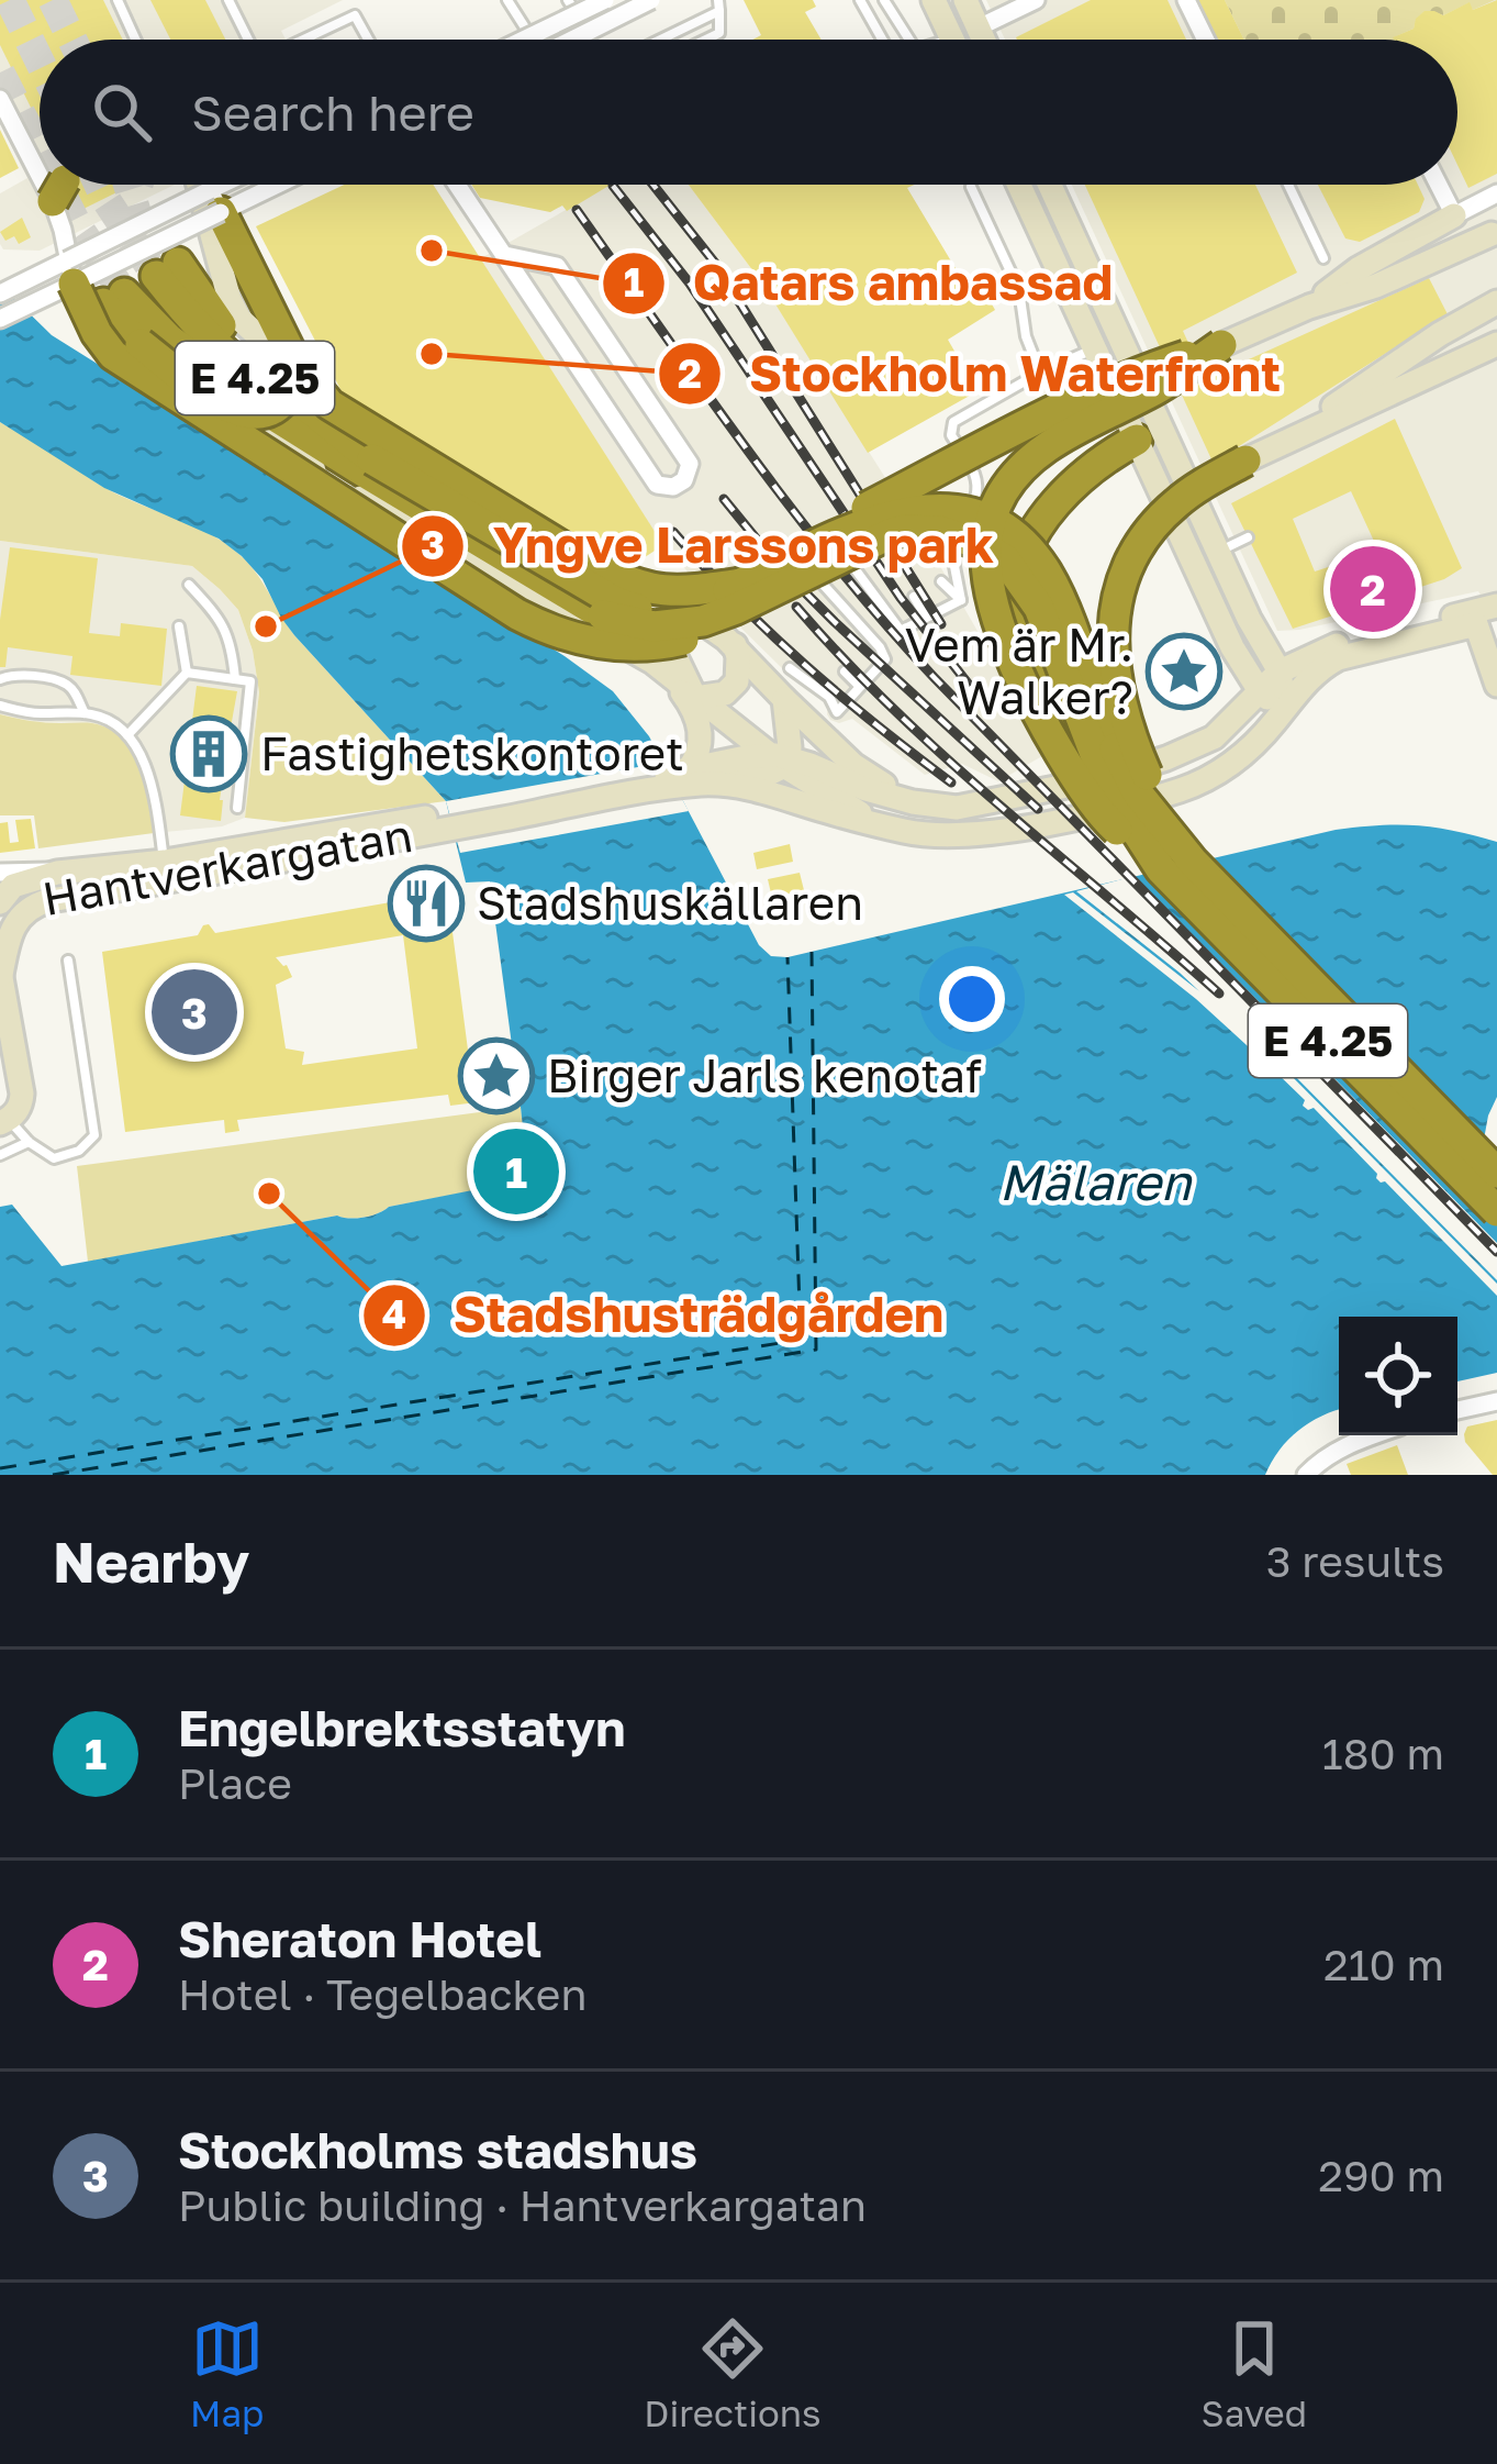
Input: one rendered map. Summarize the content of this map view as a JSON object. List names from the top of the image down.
{
  "streets": {
    "highway": ["E 4.25"],
    "street": ["Hantverkargatan"]
  },
  "water": ["Mälaren"],
  "places": {
    "other": [
      "Qatars ambassad",
      "Stockholm Waterfront",
      "Yngve Larssons park",
      "Stadshusträdgården"
    ],
    "place": ["Vem är Mr. Walker?", "Birger Jarls kenotaf"],
    "building": ["Fastighetskontoret"],
    "restaurant": ["Stadshuskällaren"]
  },
  "page": {
    "search": "Search here",
    "pins": ["2", "3", "1"],
    "heading": ["Nearby", "3 results"],
    "list": [
      {
        "mark": "1",
        "name": "Engelbrektsstatyn",
        "note": "Place",
        "value": "180 m"
      },
      {
        "mark": "2",
        "name": "Sheraton Hotel",
        "note": "Hotel · Tegelbacken",
        "value": "210 m"
      },
      {
        "mark": "3",
        "name": "Stockholms stadshus",
        "note": "Public building · Hantverkargatan",
        "value": "290 m"
      }
    ],
    "nav": ["Map", "Directions", "Saved"]
  }
}
